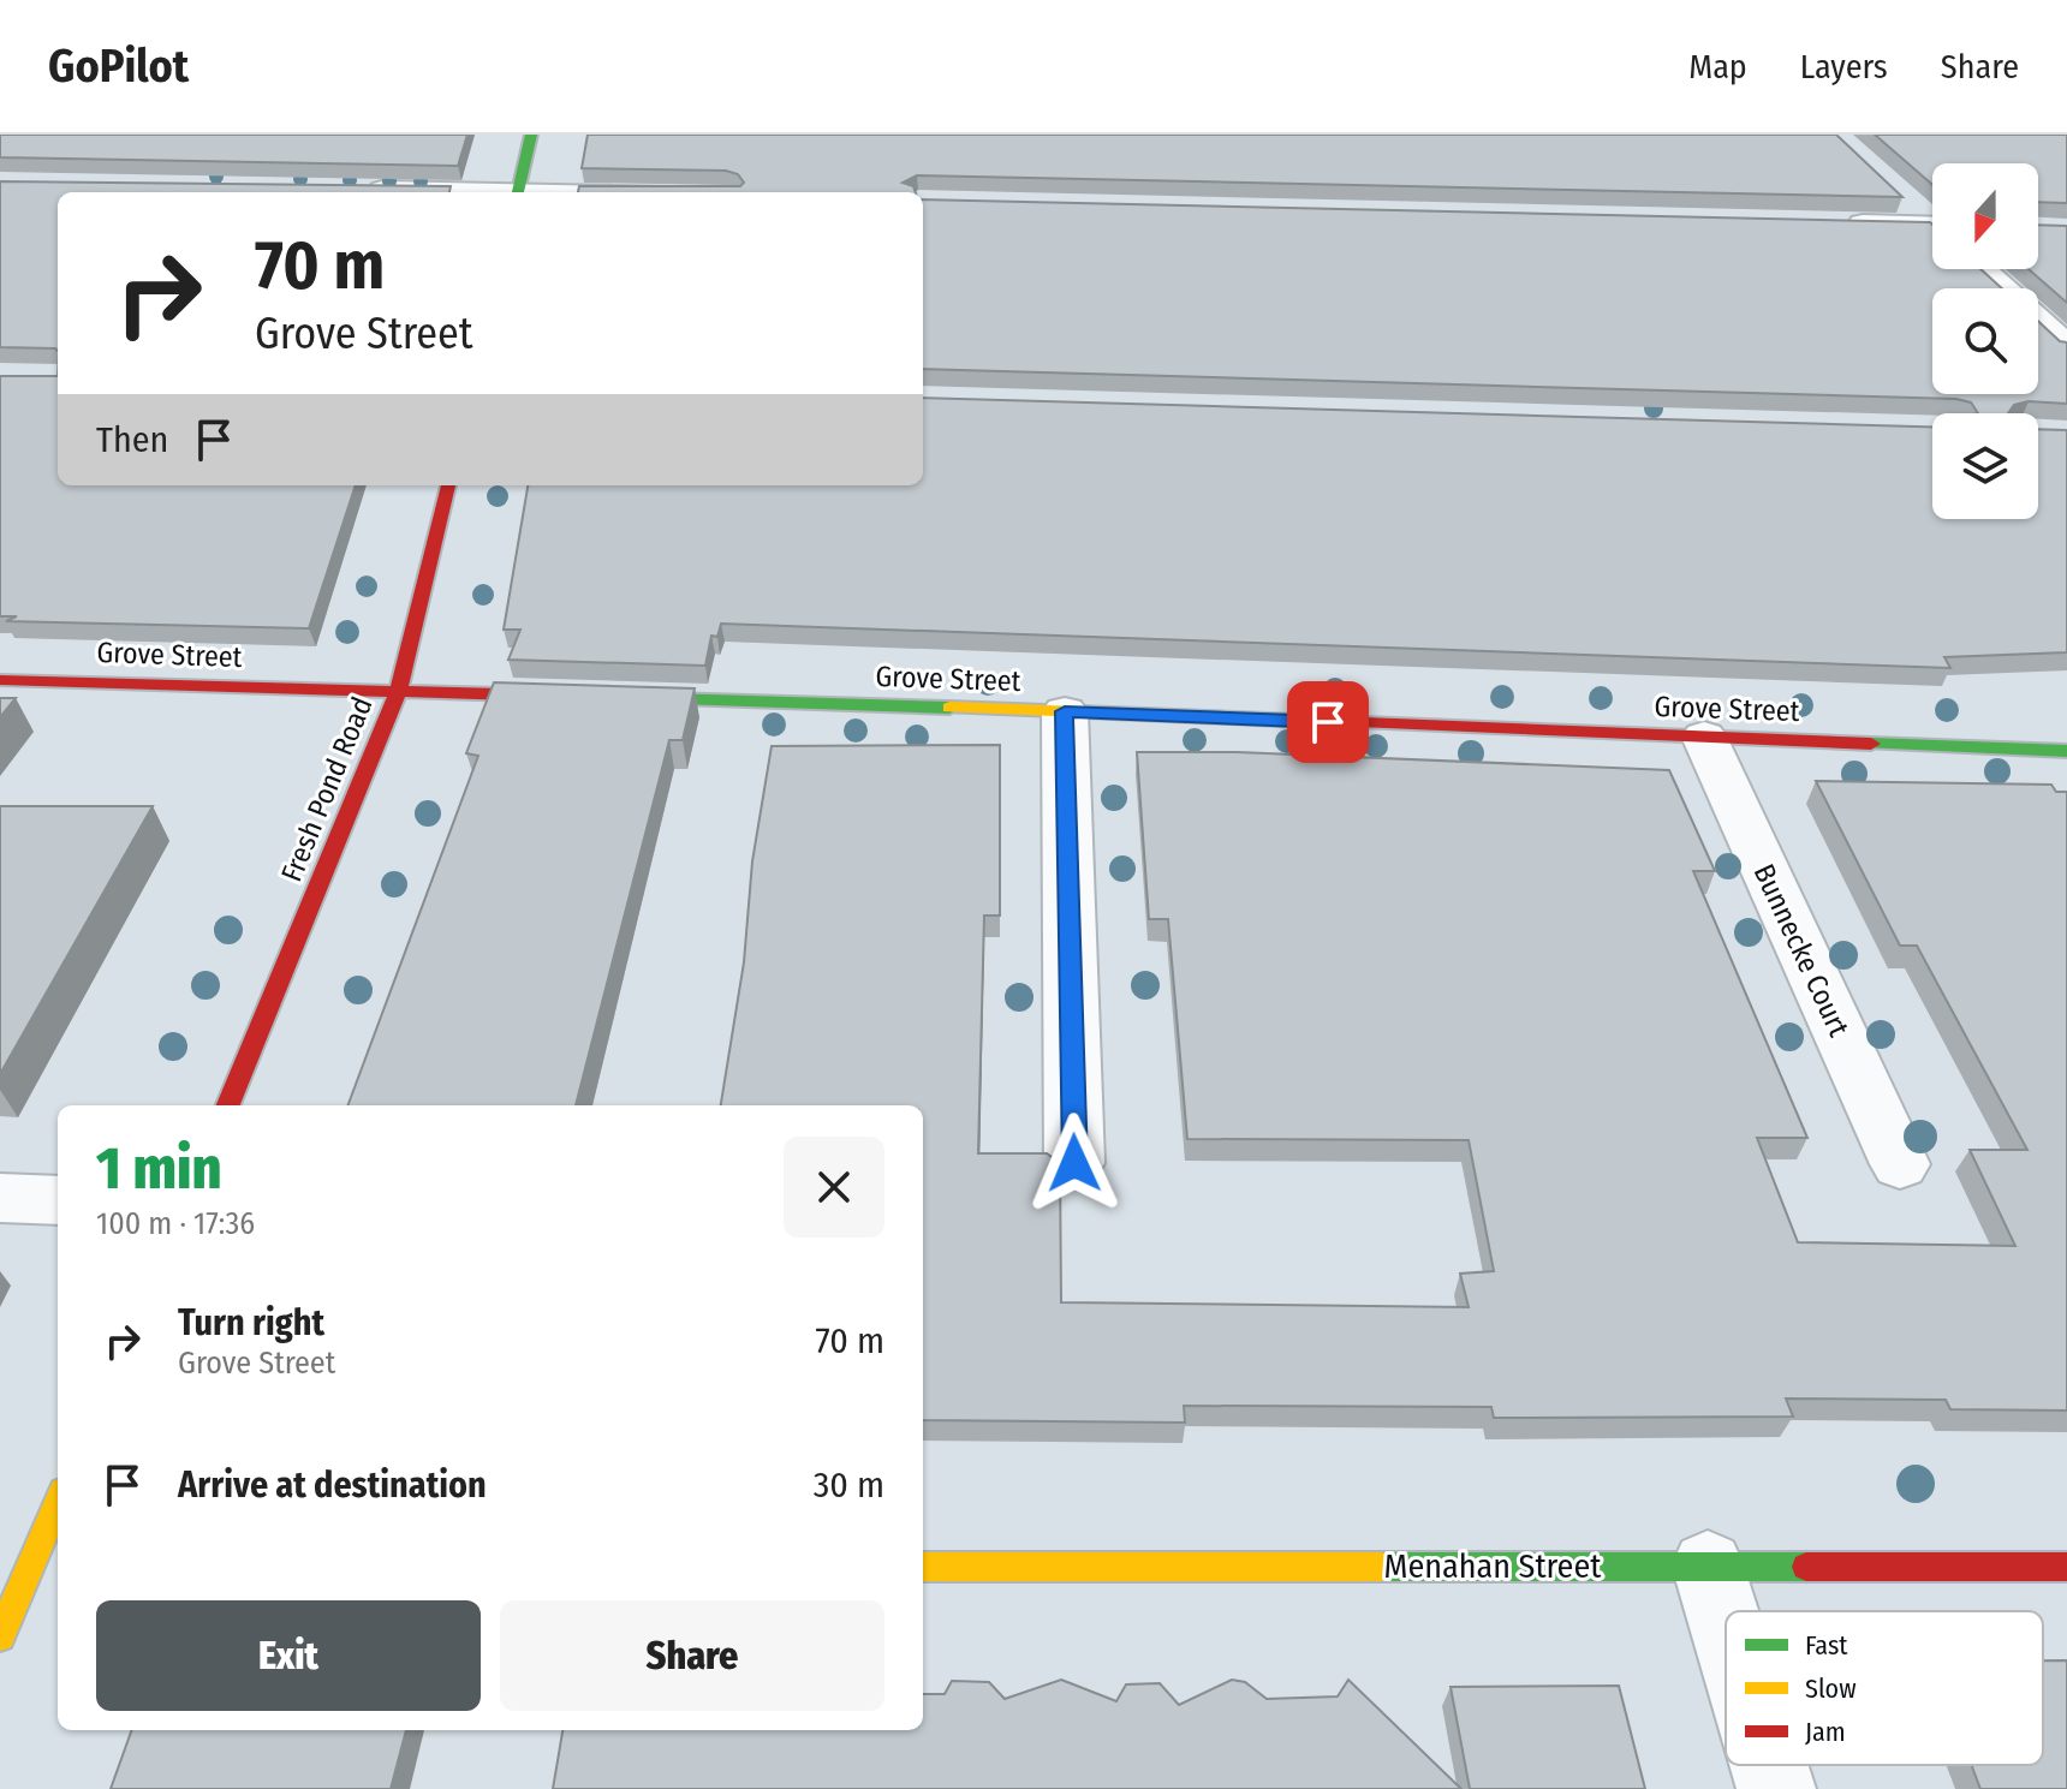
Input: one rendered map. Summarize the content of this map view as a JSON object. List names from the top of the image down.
{
  "streets": {
    "street": [
      "Grove Street",
      "Fresh Pond Road",
      "Bunnecke Court",
      "Menahan Street"
    ]
  },
  "crossings": [
    ["Grove Street", "Fresh Pond Road"],
    ["Grove Street", "Bunnecke Court"]
  ],
  "legend": ["Fast", "Slow", "Jam"],
  "north": "bottom",
  "page": {
    "header": "GoPilot",
    "nav": ["Map", "Layers", "Share"],
    "turn": ["70 m", "Grove Street"],
    "then": "Then",
    "heading": ["1 min", "100 m · 17:36"],
    "list": [
      {
        "name": "Turn right",
        "note": "Grove Street",
        "value": "70 m"
      },
      {
        "name": "Arrive at destination",
        "value": "30 m"
      }
    ],
    "buttons": ["Exit", "Share"]
  }
}
